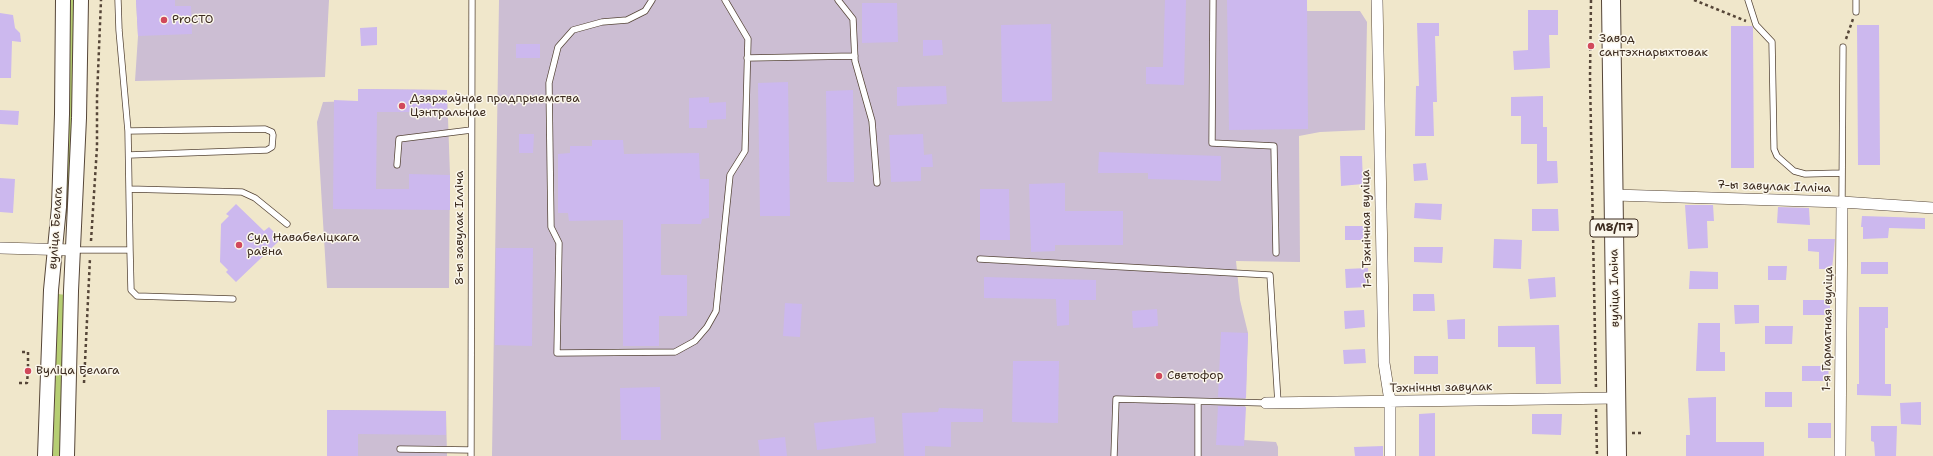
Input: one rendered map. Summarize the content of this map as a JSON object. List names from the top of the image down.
{
  "streets": {
    "main road": ["М8/П7", "вуліца Ільіча"],
    "street": [
      "7-ы завулак Ілліча",
      "вуліца Белага",
      "1-я Тэхнічная вуліца",
      "1-я Гарматная вуліца",
      "Тэхнічны завулак"
    ],
    "lane": ["8-ы завулак Ілліча"]
  },
  "crossings": [
    ["7-ы завулак Ілліча", "вуліца Ільіча"],
    ["7-ы завулак Ілліча", "1-я Гарматная вуліца"],
    ["1-я Тэхнічная вуліца", "Тэхнічны завулак"],
    ["вуліца Ільіча", "Тэхнічны завулак"]
  ],
  "places": [
    "ProСТО",
    "Завод сантэхнарыхтовак",
    "Дзяржаўнае прадпрыемства Цэнтральнае",
    "Суд Навабеліцкага раёна",
    "Вуліца Белага",
    "Светофор"
  ]
}
